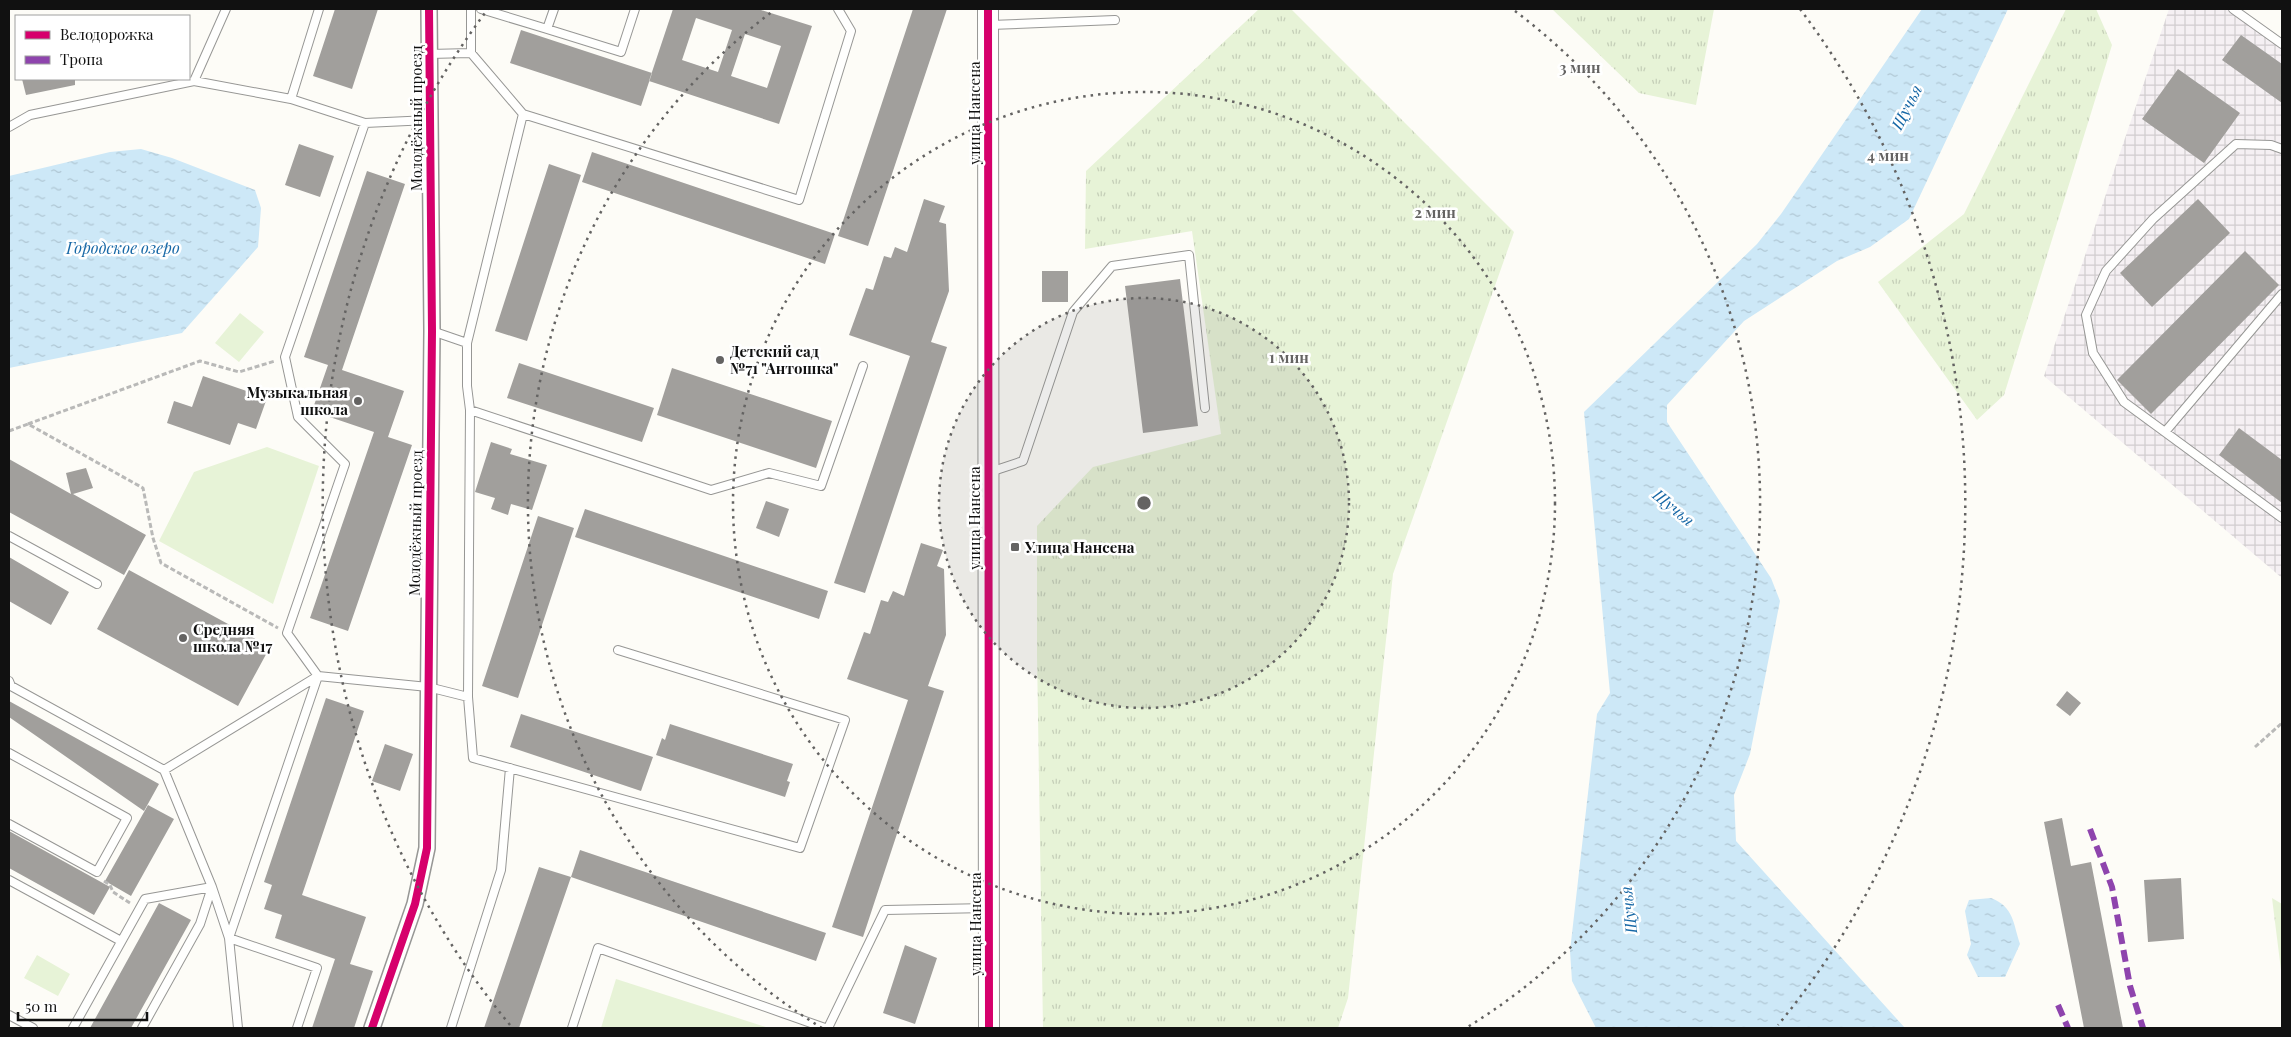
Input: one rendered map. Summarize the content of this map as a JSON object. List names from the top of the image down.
{
  "streets": {
    "street": ["улица Нансена", "Молодёжный проезд"]
  },
  "water": ["Щучья", "Городское озеро"],
  "places": {
    "other": ["Детский сад №71 \"Антошка\"", "Музыкальная школа", "Средняя школа №17"],
    "transit": ["Улица Нансена"]
  },
  "legend": ["Велодорожка", "Тропа"],
  "scale_bar": "50 m",
  "rings": [
    "3 мин",
    "4 мин",
    "2 мин",
    "1 мин"
  ]
}
